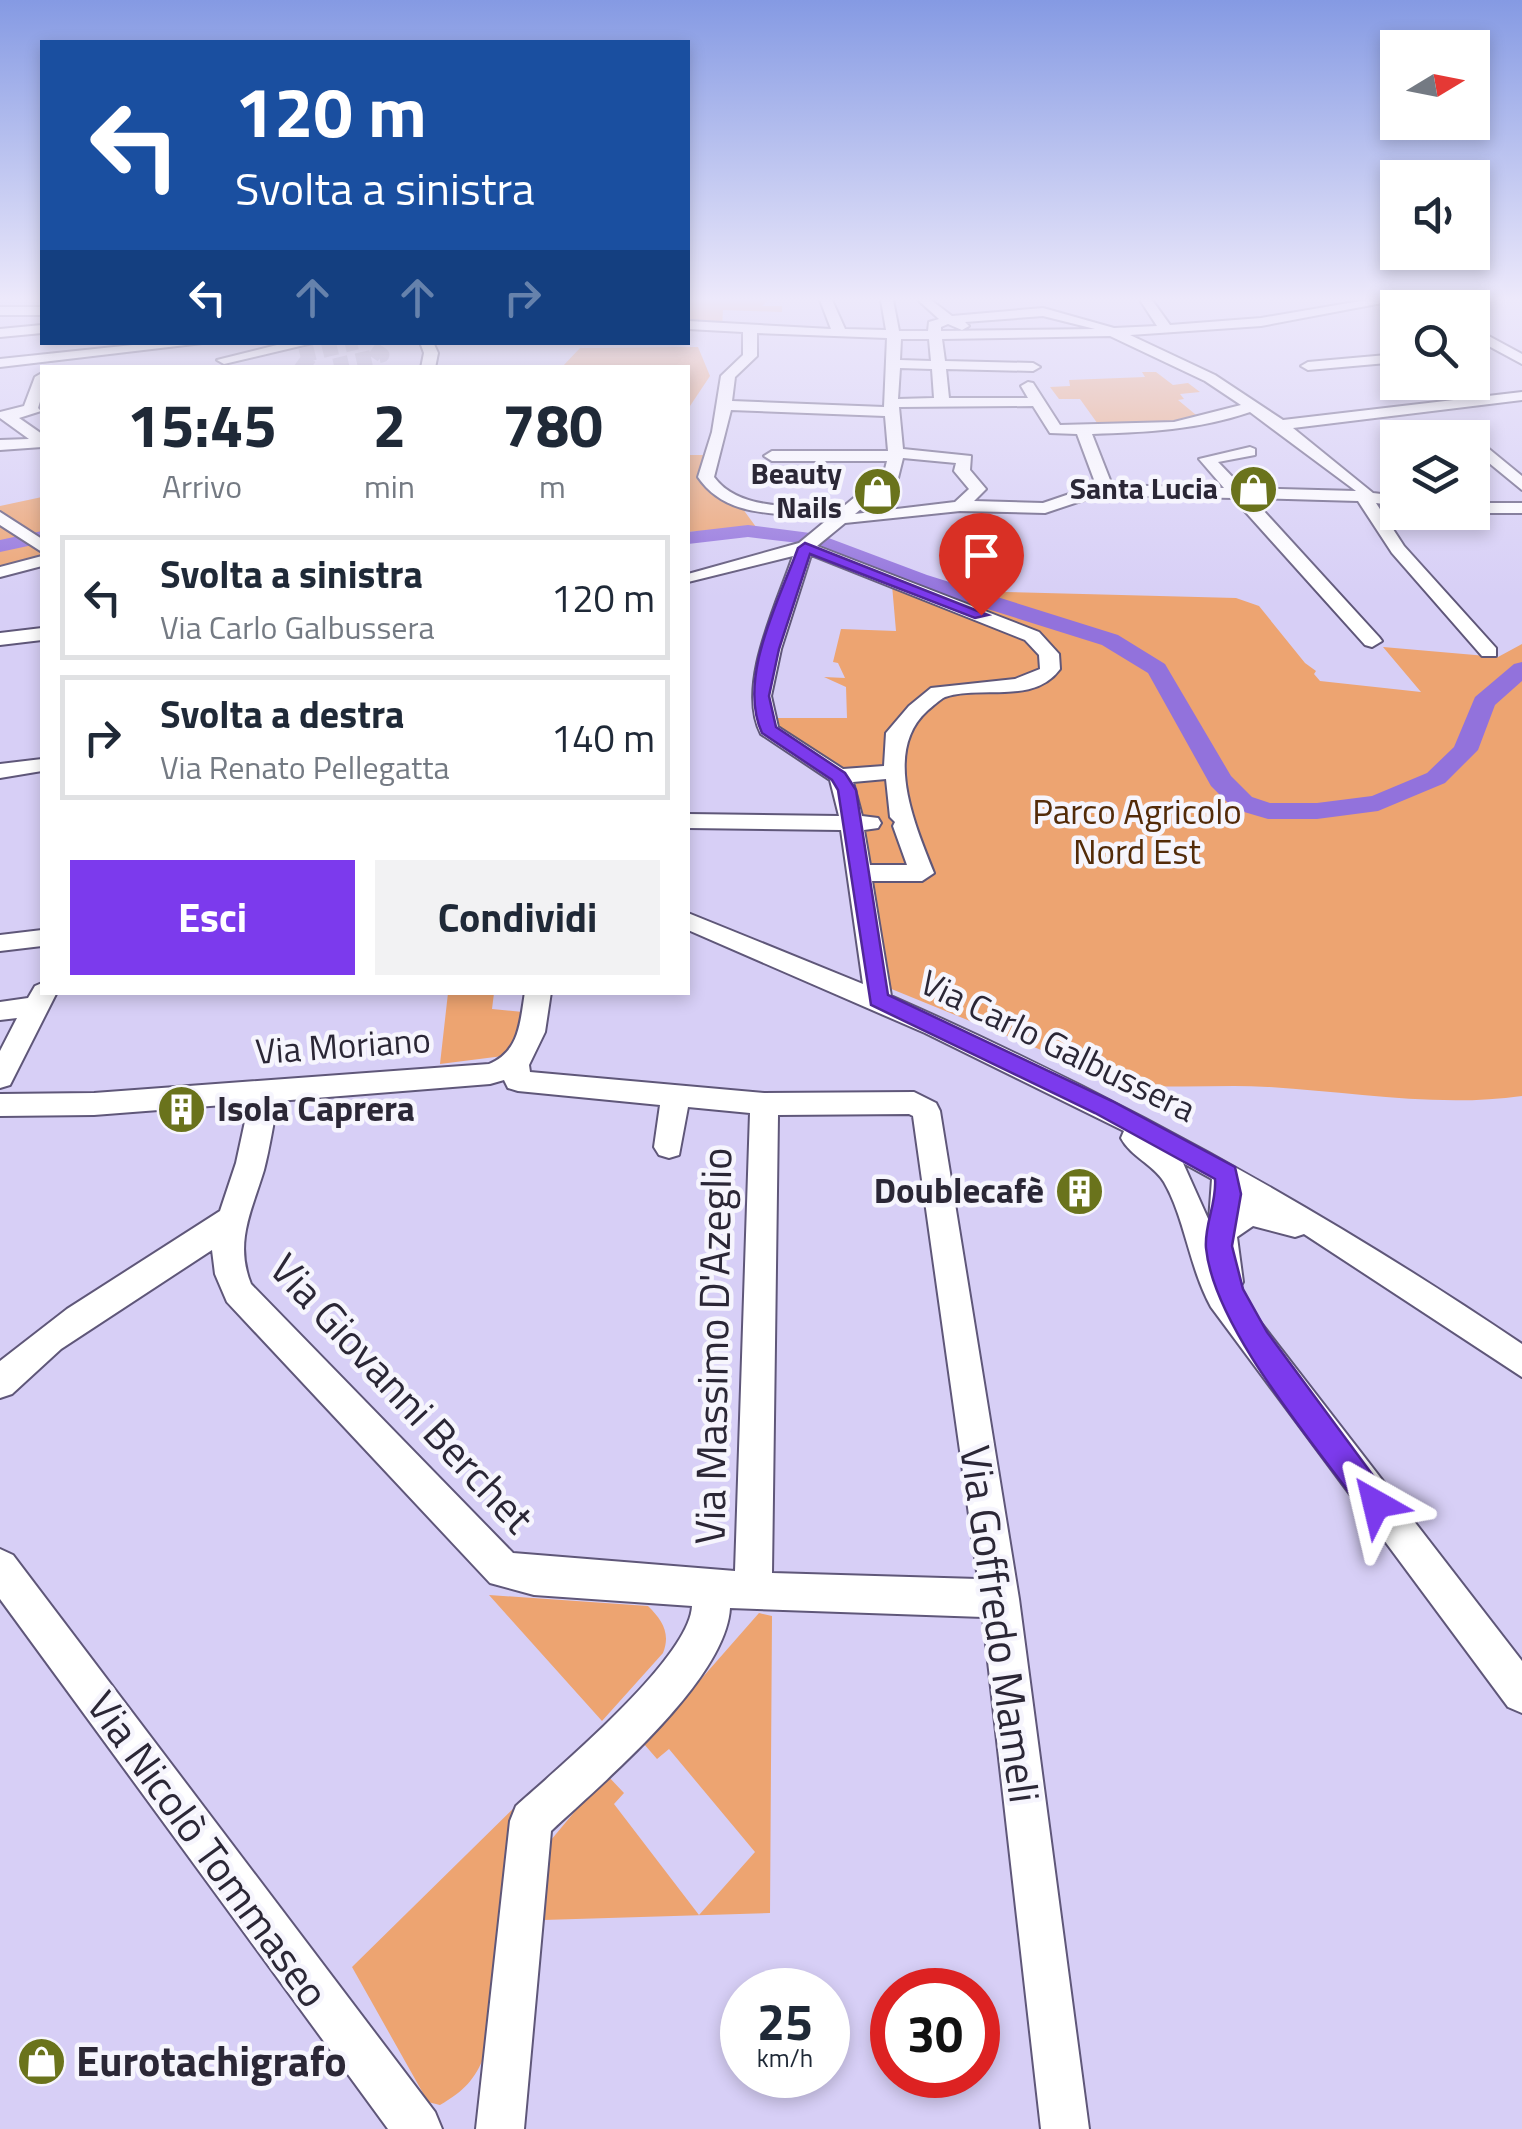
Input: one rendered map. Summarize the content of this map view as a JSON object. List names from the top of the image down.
{
  "streets": {
    "street": [
      "Via Moriano",
      "Via Carlo Galbussera",
      "Via Massimo D'Azeglio",
      "Via Giovanni Berchet",
      "Via Goffredo Mameli",
      "Via Nicolò Tommaseo"
    ]
  },
  "crossings": [
    ["Via Moriano", "Via Giovanni Berchet"],
    ["Via Massimo D'Azeglio", "Via Giovanni Berchet"],
    ["Via Massimo D'Azeglio", "Via Goffredo Mameli"],
    ["Via Giovanni Berchet", "Via Goffredo Mameli"]
  ],
  "parks": ["Parco Agricolo Nord Est"],
  "places": {
    "shop": ["Santa Lucia", "Beauty Nails", "Eurotachigrafo"],
    "building": ["Isola Caprera", "Doublecafè"]
  },
  "north": "right",
  "page": {
    "turn": ["120 m", "Svolta a sinistra"],
    "eta": [
      "15:45",
      "Arrivo",
      "2",
      "min",
      "780",
      "m"
    ],
    "list": [
      {
        "name": "Svolta a sinistra",
        "note": "Via Carlo Galbussera",
        "value": "120 m"
      },
      {
        "name": "Svolta a destra",
        "note": "Via Renato Pellegatta",
        "value": "140 m"
      }
    ],
    "buttons": ["Esci", "Condividi"],
    "speed": "25 km/h",
    "limit": "30"
  }
}
